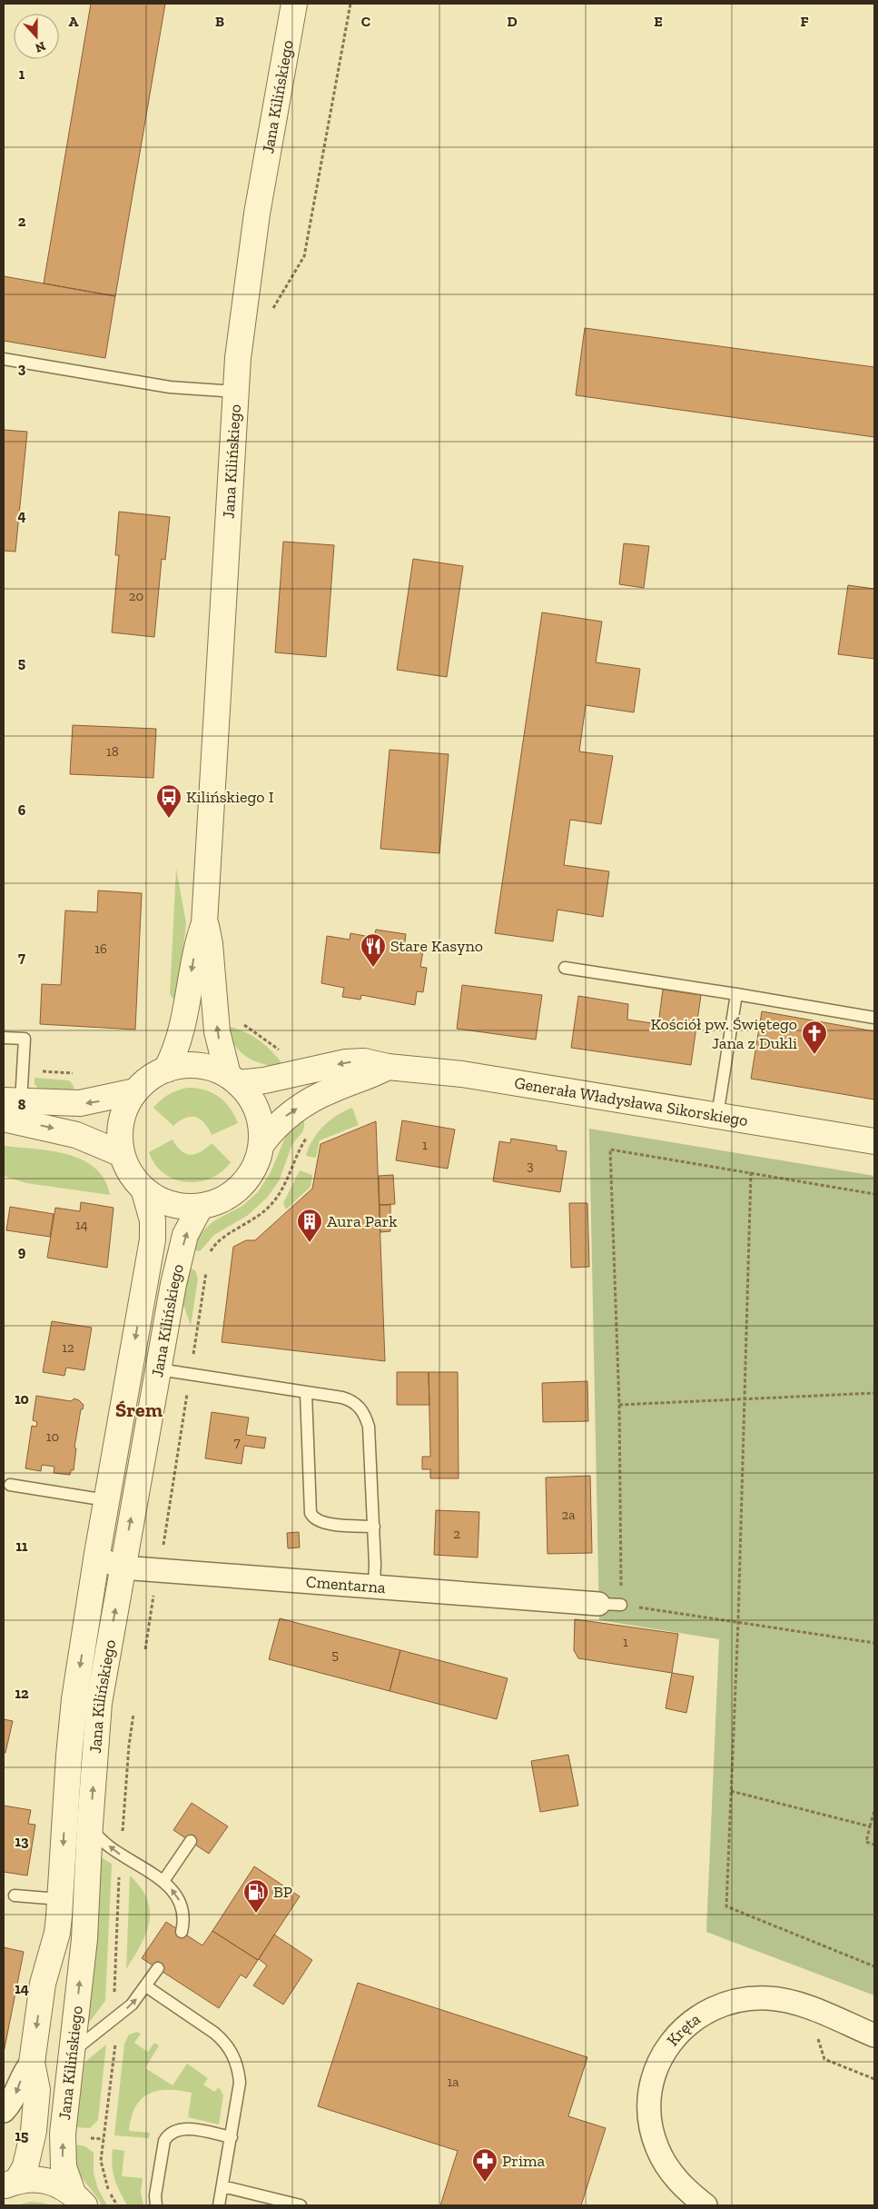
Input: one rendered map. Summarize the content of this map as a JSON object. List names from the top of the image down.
{
  "streets": {
    "street": [
      "Jana Kilińskiego",
      "Generała Władysława Sikorskiego",
      "Cmentarna",
      "Kręta"
    ]
  },
  "crossings": [
    ["Jana Kilińskiego", "Generała Władysława Sikorskiego"],
    ["Jana Kilińskiego", "Cmentarna"]
  ],
  "districts": ["Śrem"],
  "places": {
    "bus stop": ["Kilińskiego I"],
    "restaurant": ["Stare Kasyno"],
    "church": ["Kościół pw. Świętego Jana z Dukli"],
    "building": ["Aura Park"],
    "fuel station": ["BP"],
    "pharmacy": ["Prima"]
  },
  "house_numbers": [
    "20",
    "18",
    "16",
    "1",
    "3",
    "14",
    "12",
    "10",
    "7",
    "2a",
    "2",
    "1",
    "5",
    "1a"
  ],
  "north": "bottom",
  "grid": {
    "columns": [
      "A",
      "B",
      "C",
      "D",
      "E",
      "F"
    ],
    "rows": [
      "1",
      "2",
      "3",
      "4",
      "5",
      "6",
      "7",
      "8",
      "9",
      "10",
      "11",
      "12",
      "13",
      "14",
      "15"
    ]
  }
}
